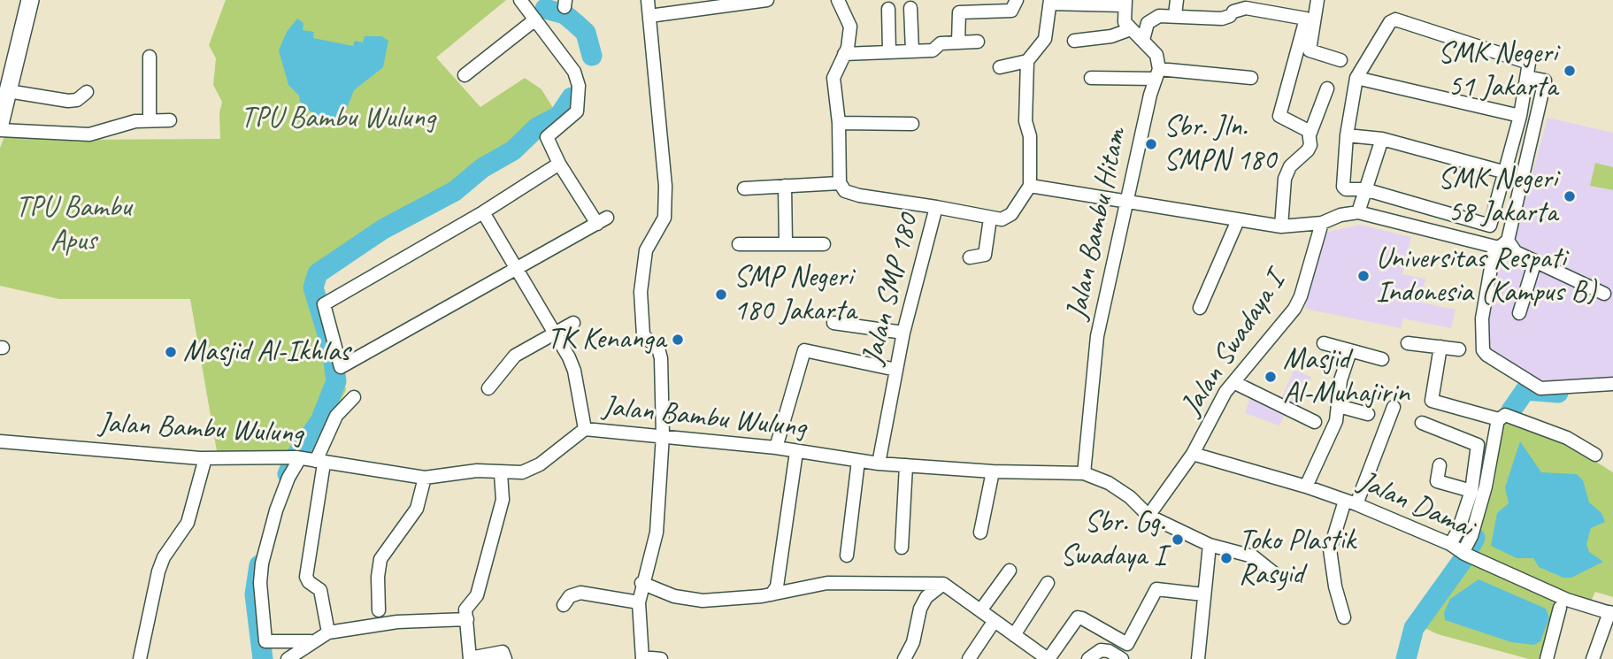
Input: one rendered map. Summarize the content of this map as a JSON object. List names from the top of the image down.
{
  "streets": {
    "street": [
      "Jalan Bambu Hitam",
      "Jalan SMP 180",
      "Jalan Swadaya I",
      "Jalan Bambu Wulung",
      "Jalan Damai"
    ]
  },
  "crossings": [
    ["Jalan Bambu Hitam", "Jalan Bambu Wulung"],
    ["Jalan SMP 180", "Jalan Bambu Wulung"],
    ["Jalan Swadaya I", "Jalan Bambu Wulung"],
    ["Jalan Swadaya I", "Jalan Damai"]
  ],
  "parks": ["TPU Bambu Wulung", "TPU Bambu Apus"],
  "places": [
    "SMK Negeri 51 Jakarta",
    "Sbr. Jln. SMPN 180",
    "SMK Negeri 58 Jakarta",
    "Universitas Respati Indonesia (Kampus B)",
    "SMP Negeri 180 Jakarta",
    "TK Kenanga",
    "Masjid Al-Ikhlas",
    "Masjid Al-Muhajirin",
    "Sbr. Gg. Swadaya I",
    "Toko Plastik Rasyid"
  ]
}
